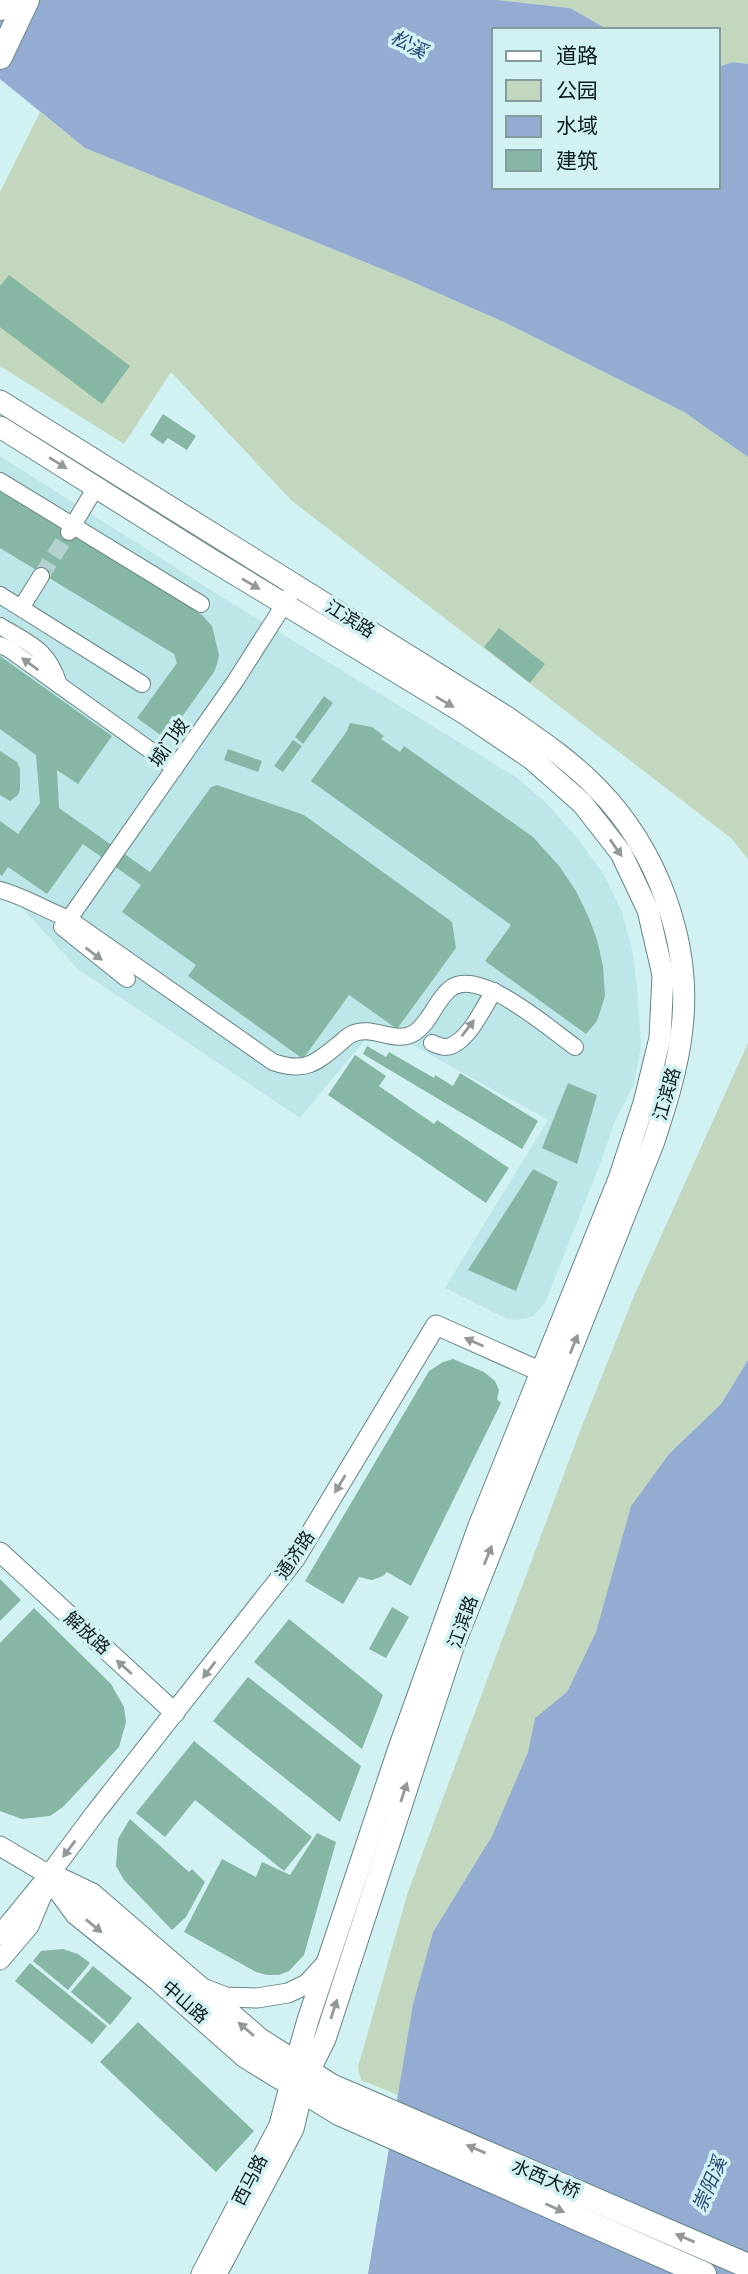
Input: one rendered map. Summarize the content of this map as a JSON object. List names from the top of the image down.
{
  "streets": {
    "main road": ["江滨路", "中山路", "水西大桥"],
    "street": [
      "城门坡",
      "通济路",
      "解放路",
      "西马路"
    ]
  },
  "crossings": [
    ["江滨路", "城门坡"],
    ["江滨路", "通济路"],
    ["江滨路", "中山路"],
    ["江滨路", "西马路"],
    ["通济路", "解放路"],
    ["通济路", "中山路"],
    ["中山路", "水西大桥"],
    ["中山路", "西马路"]
  ],
  "one_way": ["通济路", "解放路"],
  "water": ["松溪", "崇阳溪"],
  "legend": [
    "道路",
    "公园",
    "水域",
    "建筑"
  ]
}
